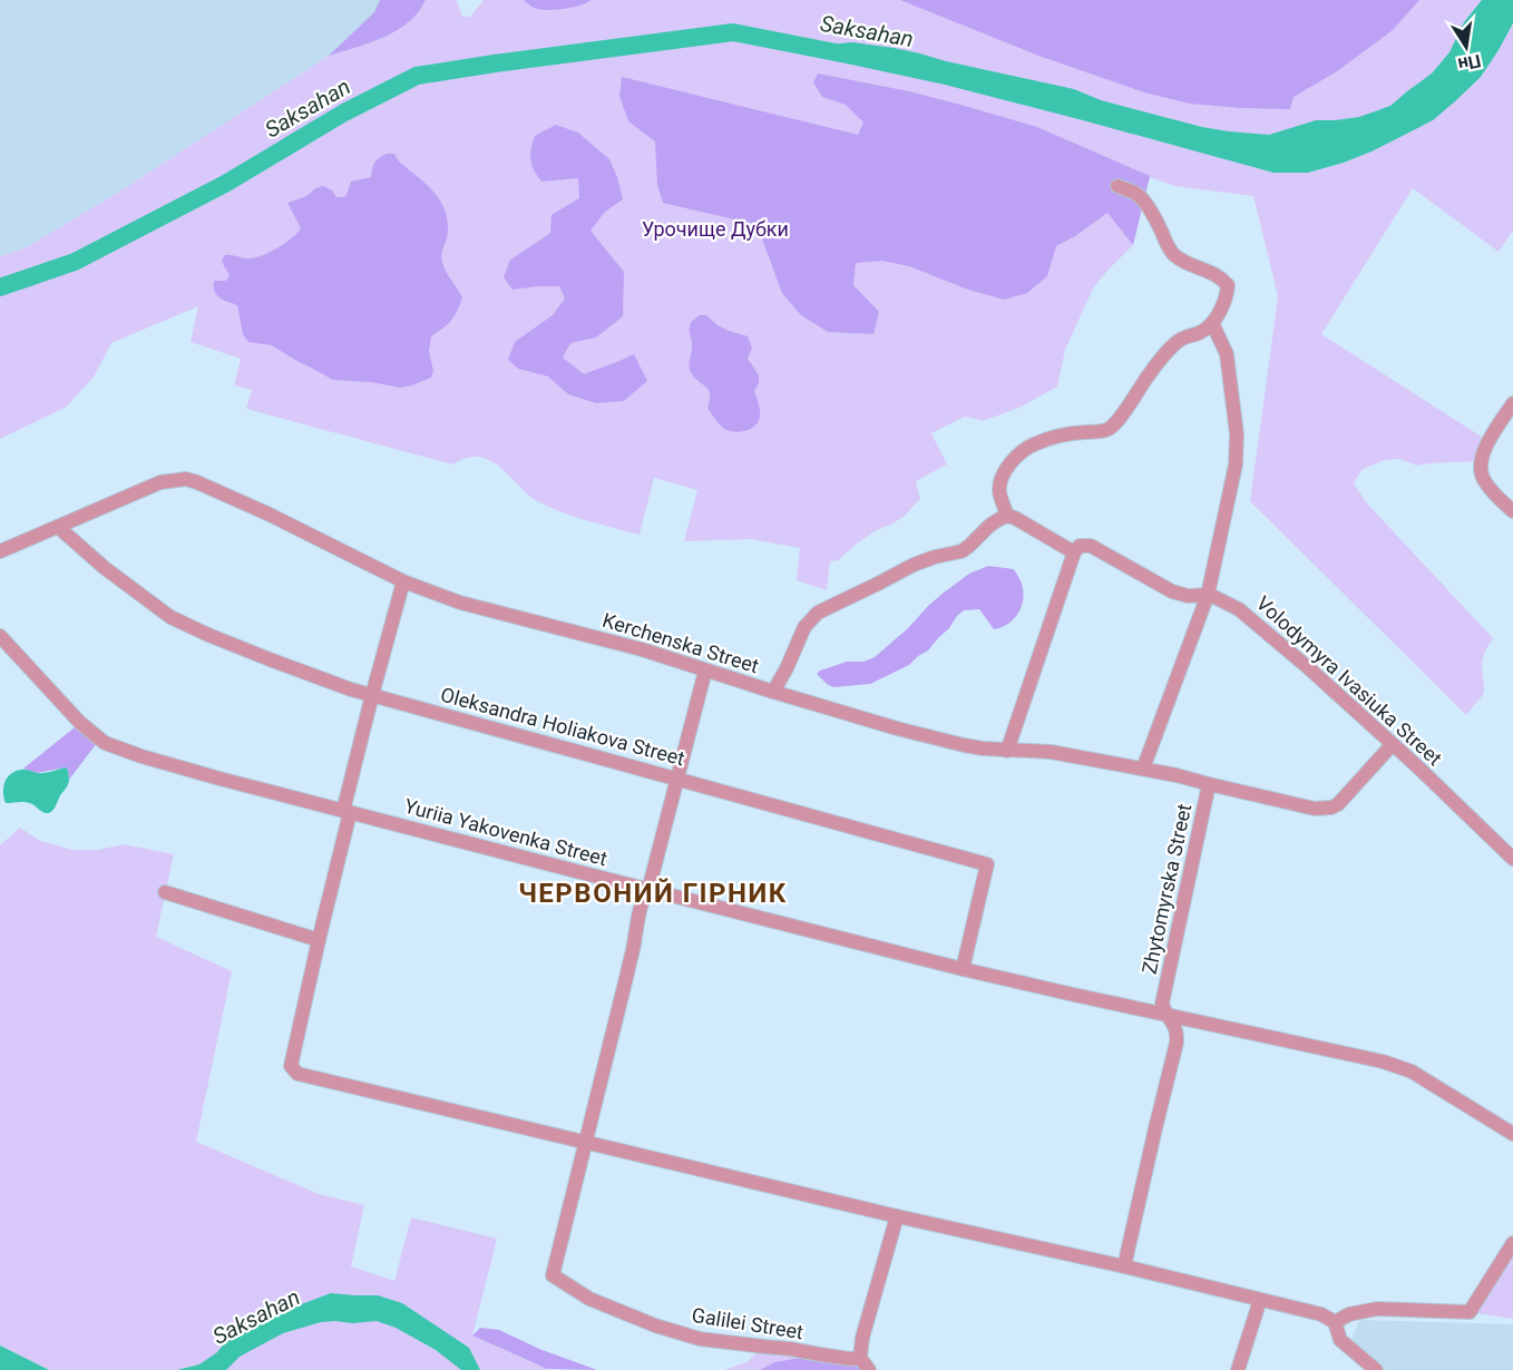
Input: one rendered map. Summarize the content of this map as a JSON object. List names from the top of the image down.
{
  "streets": {
    "street": [
      "Kerchenska Street",
      "Volodymyra Ivasiuka Street",
      "Oleksandra Holiakova Street",
      "Yuriia Yakovenka Street",
      "Zhytomyrska Street",
      "Galilei Street"
    ]
  },
  "crossings": [
    ["Kerchenska Street", "Oleksandra Holiakova Street"],
    ["Kerchenska Street", "Zhytomyrska Street"],
    ["Kerchenska Street", "Galilei Street"],
    ["Volodymyra Ivasiuka Street", "Zhytomyrska Street"],
    ["Oleksandra Holiakova Street", "Yuriia Yakovenka Street"],
    ["Oleksandra Holiakova Street", "Galilei Street"],
    ["Yuriia Yakovenka Street", "Galilei Street"]
  ],
  "districts": ["ЧЕРВОНИЙ ГІРНИК"],
  "water": ["Saksahan"],
  "parks": ["Урочище Дубки"],
  "north": "bottom"
}
